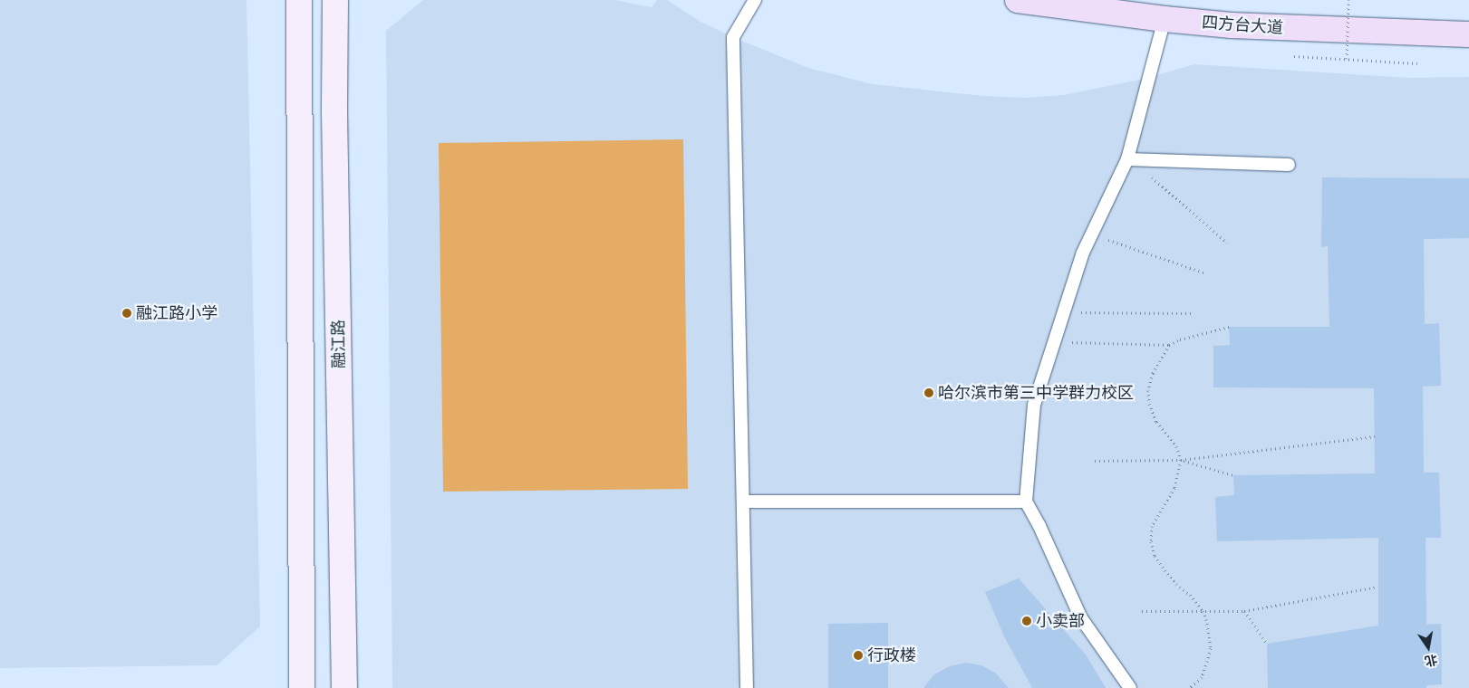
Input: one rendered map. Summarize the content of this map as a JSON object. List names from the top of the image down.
{
  "streets": {
    "main road": ["四方台大道", "融江路"]
  },
  "places": [
    "融江路小学",
    "哈尔滨市第三中学群力校区",
    "小卖部",
    "行政楼"
  ],
  "north": "bottom"
}
